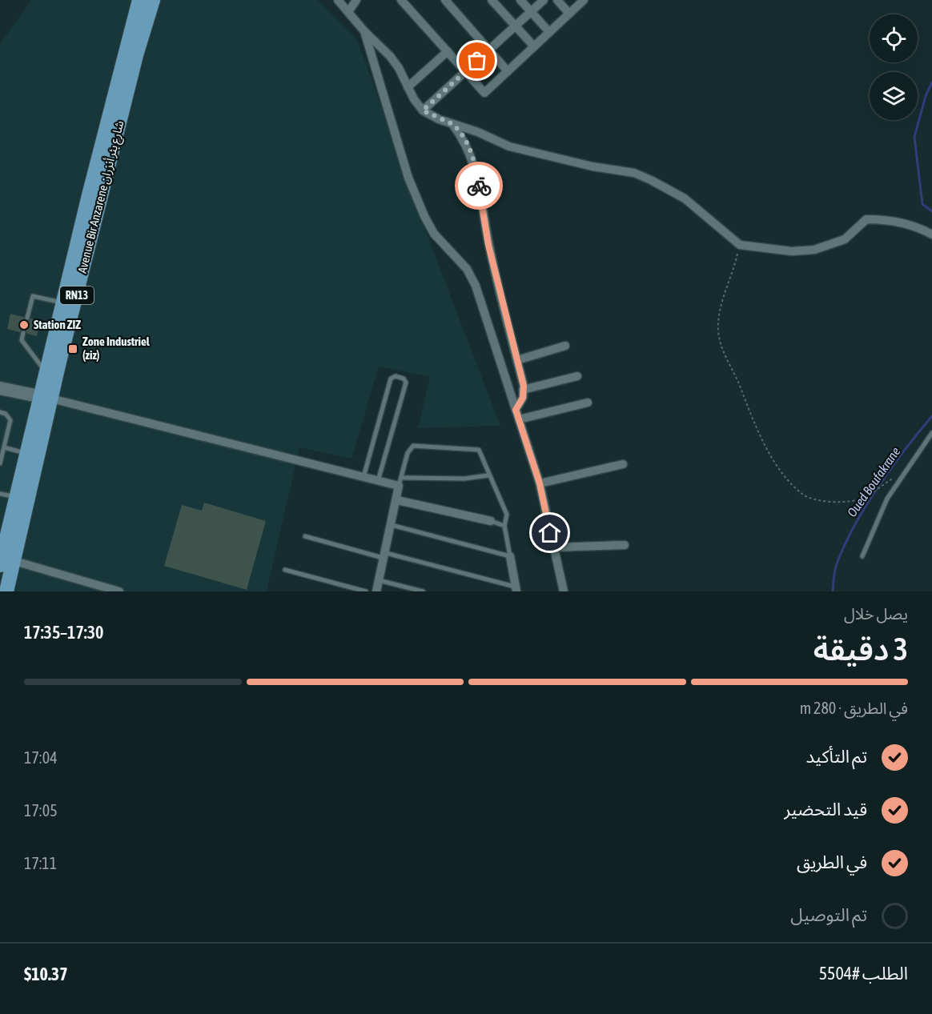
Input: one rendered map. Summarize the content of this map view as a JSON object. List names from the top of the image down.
{
  "streets": {
    "main road": ["Avenue Bir Anzarene شارع بئر أنزران", "RN13"]
  },
  "water": ["Oued Boufakrane"],
  "places": {
    "other": ["Station ZIZ"],
    "transit": ["Zone Industriel (ziz)"]
  },
  "page": {
    "heading": ["3 دقيقة", "يصل خلال", "17:30–17:35"],
    "panel": ["الطلب #5504", "$10.37"],
    "bar": "في الطريق · 280 m",
    "list": [
      ["تم التأكيد", "17:04"],
      ["قيد التحضير", "17:05"],
      ["في الطريق", "17:11"],
      "تم التوصيل"
    ]
  }
}
